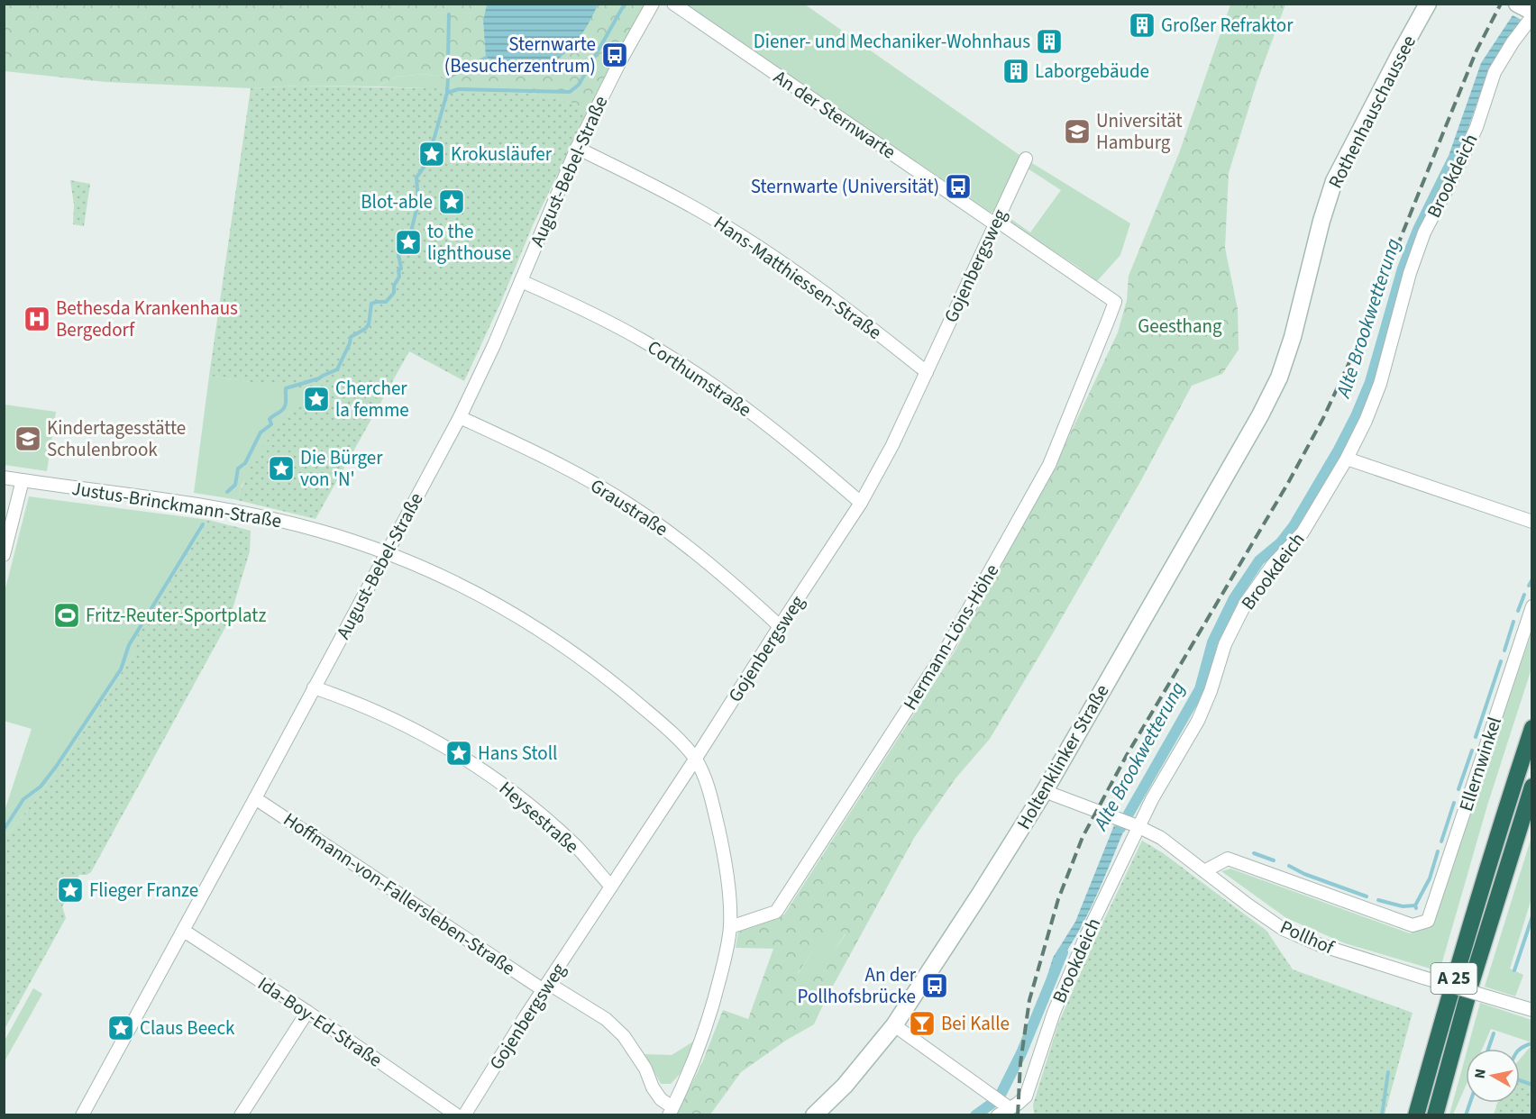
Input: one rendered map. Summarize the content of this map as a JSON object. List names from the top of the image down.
{
  "streets": {
    "highway": ["A 25"],
    "main road": ["Rothenhauschaussee", "Holtenklinker Straße"],
    "street": [
      "An der Sternwarte",
      "August-Bebel-Straße",
      "Brookdeich",
      "Gojenbergsweg",
      "Hans-Matthiessen-Straße",
      "Corthumstraße",
      "Justus-Brinckmann-Straße",
      "Graustraße",
      "Hermann-Löns-Höhe",
      "Ellernwinkel",
      "Heysestraße",
      "Hoffmann-von-Fallersleben-Straße",
      "Pollhof",
      "Ida-Boy-Ed-Straße"
    ]
  },
  "crossings": [
    ["Rothenhauschaussee", "Holtenklinker Straße"],
    ["An der Sternwarte", "Gojenbergsweg"],
    ["An der Sternwarte", "Hermann-Löns-Höhe"],
    ["August-Bebel-Straße", "Hans-Matthiessen-Straße"],
    ["August-Bebel-Straße", "Corthumstraße"],
    ["August-Bebel-Straße", "Justus-Brinckmann-Straße"],
    ["August-Bebel-Straße", "Graustraße"],
    ["August-Bebel-Straße", "Heysestraße"],
    ["August-Bebel-Straße", "Hoffmann-von-Fallersleben-Straße"],
    ["August-Bebel-Straße", "Ida-Boy-Ed-Straße"],
    ["Brookdeich", "Pollhof"],
    ["Gojenbergsweg", "Hans-Matthiessen-Straße"],
    ["Gojenbergsweg", "Corthumstraße"],
    ["Gojenbergsweg", "Justus-Brinckmann-Straße"],
    ["Gojenbergsweg", "Graustraße"],
    ["Gojenbergsweg", "Heysestraße"],
    ["Gojenbergsweg", "Hoffmann-von-Fallersleben-Straße"],
    ["Justus-Brinckmann-Straße", "Hermann-Löns-Höhe"],
    ["Justus-Brinckmann-Straße", "Hoffmann-von-Fallersleben-Straße"],
    ["Holtenklinker Straße", "Pollhof"],
    ["Ellernwinkel", "Pollhof"]
  ],
  "water": ["Alte Brookwetterung"],
  "parks": ["Geesthang"],
  "places": {
    "building": ["Großer Refraktor", "Diener- und Mechaniker-Wohnhaus", "Laborgebäude"],
    "bus stop": ["Sternwarte (Besucherzentrum)", "Sternwarte (Universität)", "An der Pollhofsbrücke"],
    "school or university": ["Universität Hamburg", "Kindertagesstätte Schulenbrook"],
    "place": [
      "Krokusläufer",
      "Blot-able",
      "to the lighthouse",
      "Chercher la femme",
      "Die Bürger von 'N'",
      "Hans Stoll",
      "Flieger Franze",
      "Claus Beeck"
    ],
    "hospital": ["Bethesda Krankenhaus Bergedorf"],
    "sports": ["Fritz-Reuter-Sportplatz"],
    "bar": ["Bei Kalle"]
  },
  "north": "left"
}
